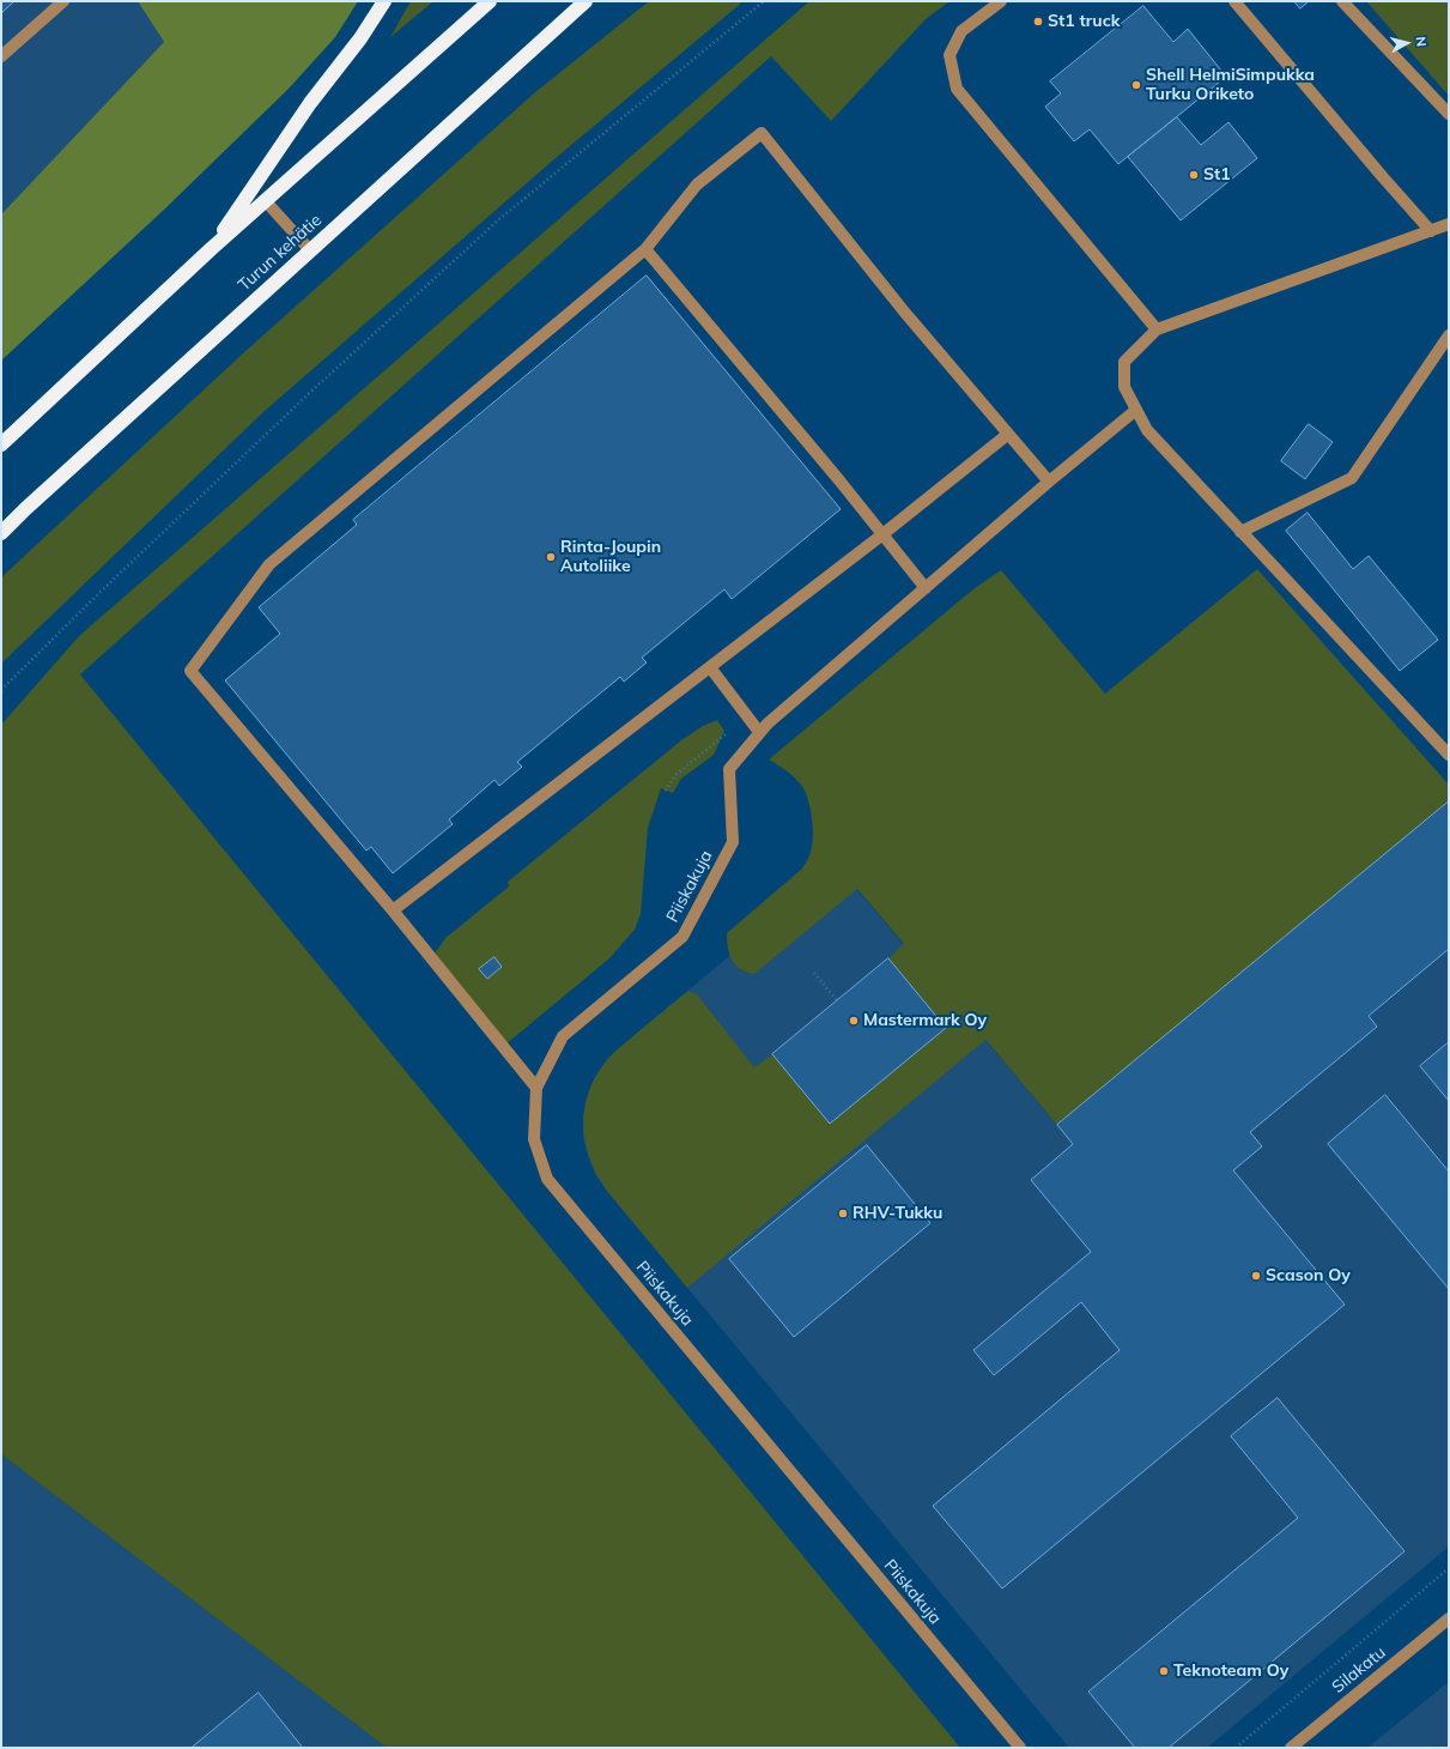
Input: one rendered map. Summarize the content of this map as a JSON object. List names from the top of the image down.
{
  "streets": {
    "highway": ["Turun kehätie"],
    "street": ["Piiskakuja", "Silakatu"]
  },
  "places": [
    "St1 truck",
    "Shell HelmiSimpukka Turku Oriketo",
    "St1",
    "Rinta-Joupin Autoliike",
    "Mastermark Oy",
    "RHV-Tukku",
    "Scason Oy",
    "Teknoteam Oy"
  ],
  "north": "right"
}
